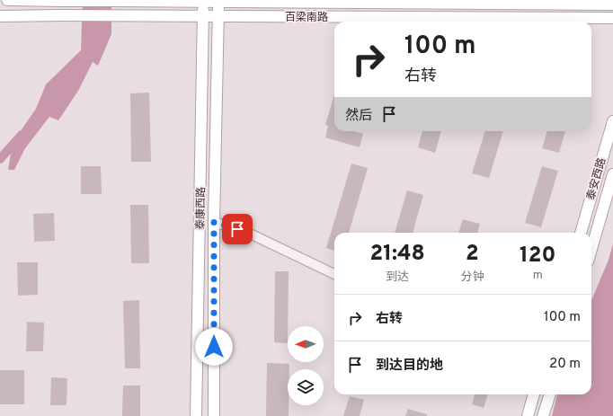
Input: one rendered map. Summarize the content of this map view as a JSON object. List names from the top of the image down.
{
  "streets": {
    "main road": ["百梁南路", "泰安西路", "泰康西路"]
  },
  "crossings": [
    ["百梁南路", "泰康西路"]
  ],
  "north": "left",
  "page": {
    "turn": ["100 m", "右转"],
    "then": "然后",
    "eta": [
      "21:48",
      "到达",
      "2",
      "分钟",
      "120",
      "m"
    ],
    "list": [
      {
        "name": "右转",
        "value": "100 m"
      },
      {
        "name": "到达目的地",
        "value": "20 m"
      }
    ]
  }
}
